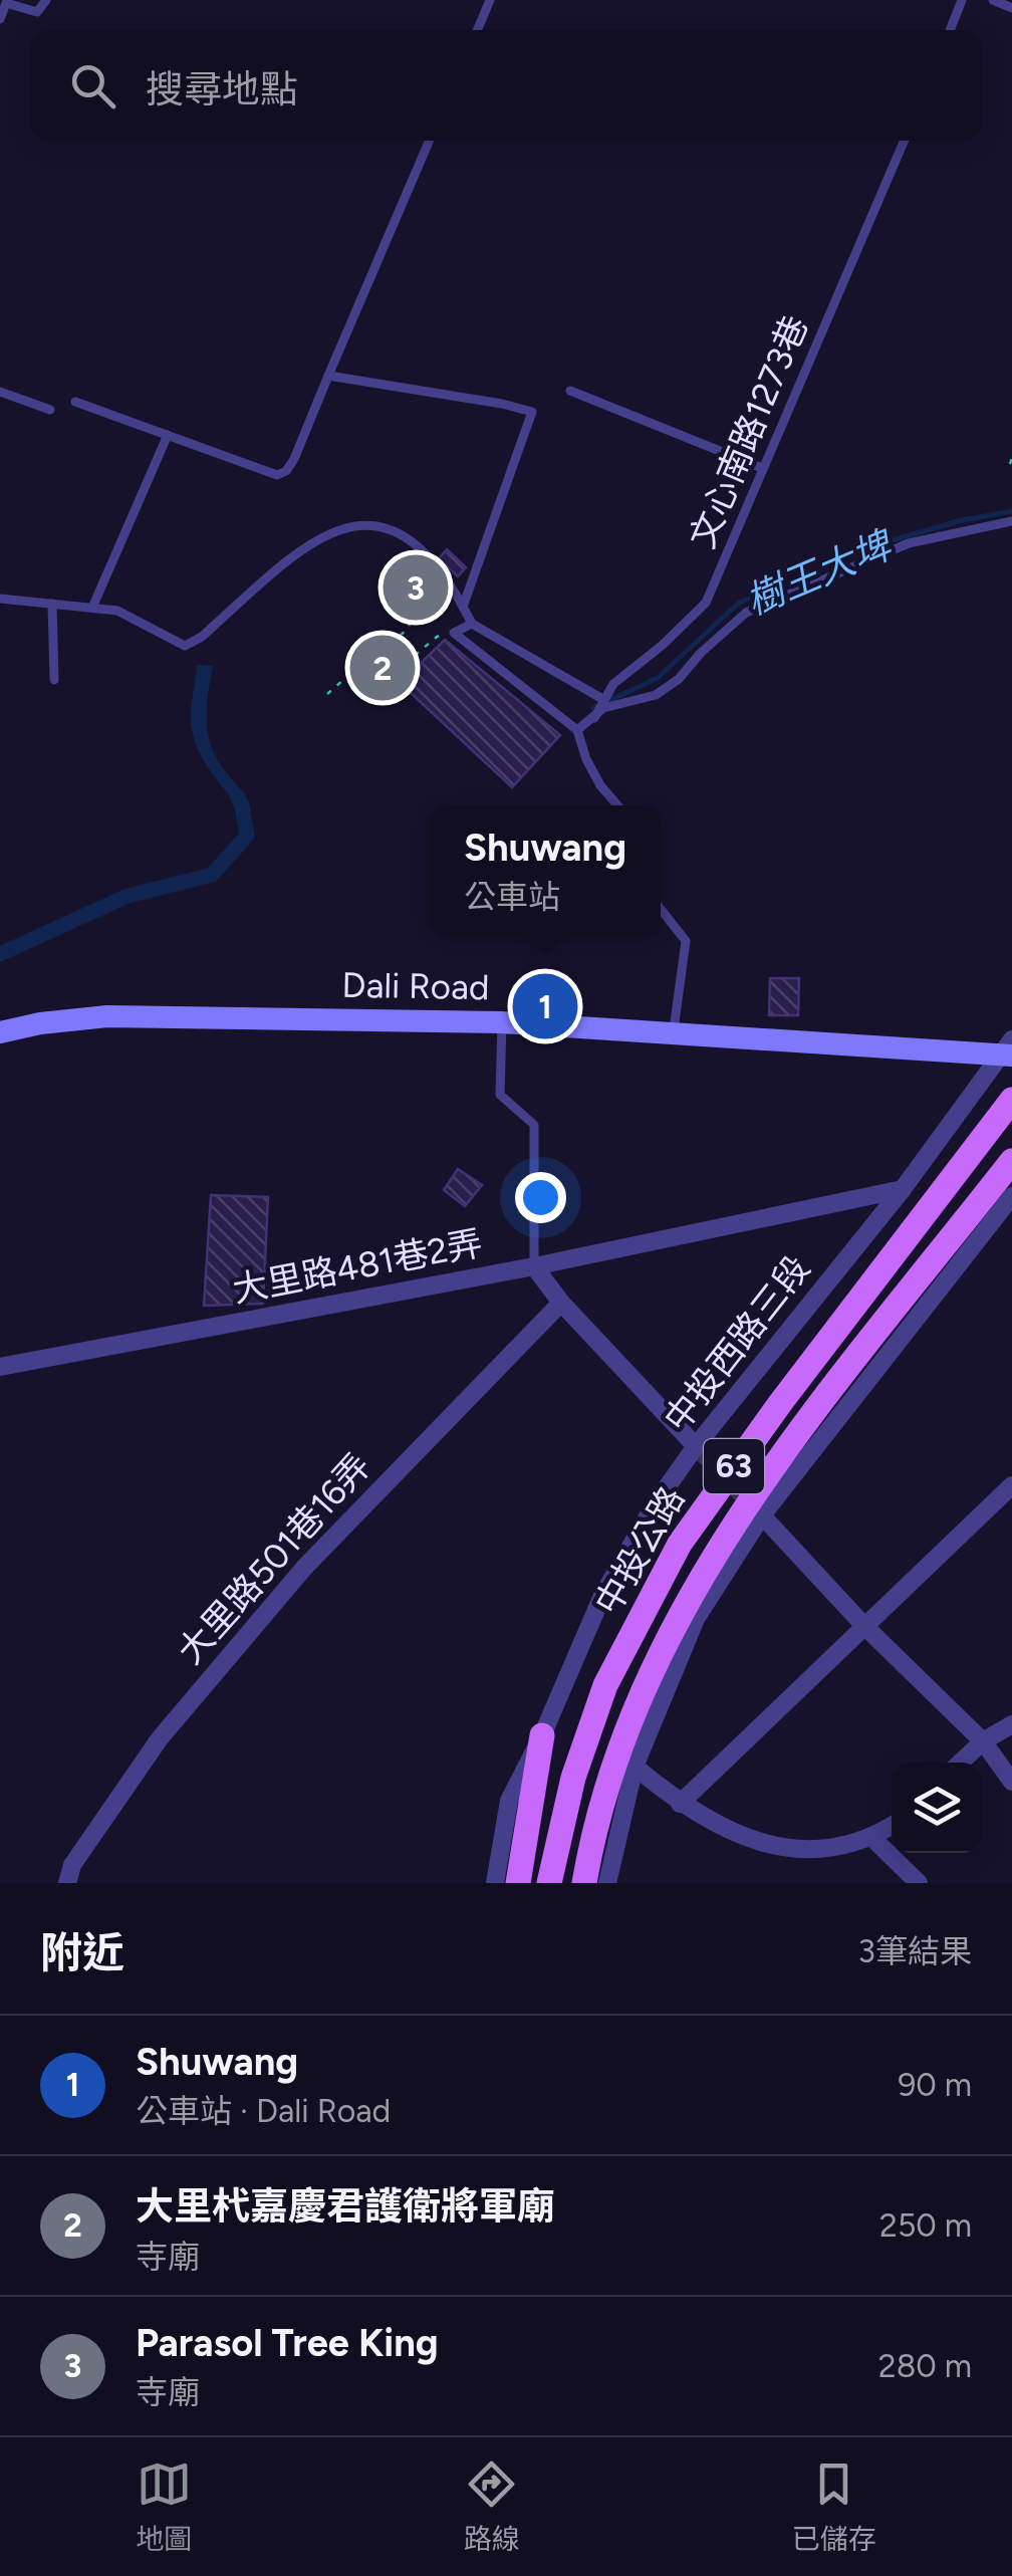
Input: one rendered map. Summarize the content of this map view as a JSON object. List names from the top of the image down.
{
  "streets": {
    "main road": ["63", "中投公路"],
    "street": [
      "Dali Road",
      "大里路481巷2弄",
      "中投西路三段",
      "大里路501巷16弄"
    ],
    "lane": ["文心南路1273巷"]
  },
  "crossings": [
    ["Dali Road", "中投西路三段"],
    ["大里路481巷2弄", "中投西路三段"]
  ],
  "water": ["樹王大埤"],
  "page": {
    "search": "搜尋地點",
    "pins": ["3", "2", "1"],
    "popup": ["Shuwang", "公車站"],
    "heading": ["附近", "3筆結果"],
    "list": [
      {
        "mark": "1",
        "name": "Shuwang",
        "note": "公車站 · Dali Road",
        "value": "90 m"
      },
      {
        "mark": "2",
        "name": "大里杙嘉慶君護衛將軍廟",
        "note": "寺廟",
        "value": "250 m"
      },
      {
        "mark": "3",
        "name": "Parasol Tree King",
        "note": "寺廟",
        "value": "280 m"
      }
    ],
    "nav": ["地圖", "路線", "已儲存"]
  }
}
